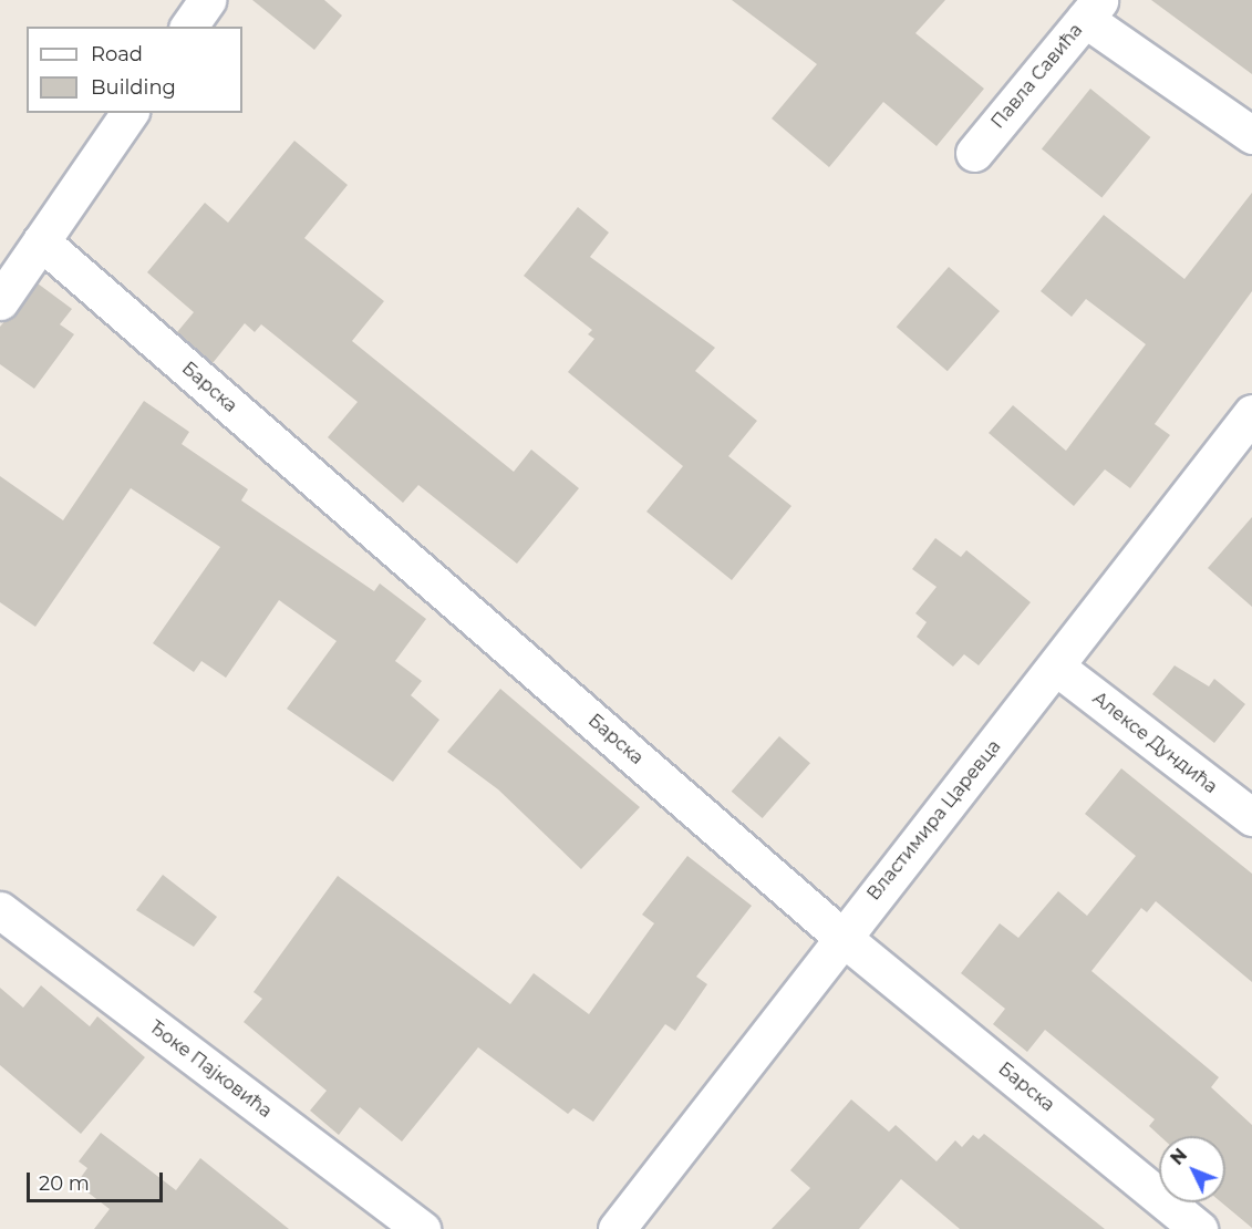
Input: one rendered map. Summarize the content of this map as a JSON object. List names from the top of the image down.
{
  "streets": {
    "street": [
      "Павла Савића",
      "Барска",
      "Алексе Дундића",
      "Властимира Царевца",
      "Ђоке Пајковића"
    ]
  },
  "crossings": [
    ["Барска", "Властимира Царевца"],
    ["Алексе Дундића", "Властимира Царевца"]
  ],
  "legend": ["Road", "Building"],
  "scale_bar": "20 m",
  "north": "top left"
}
